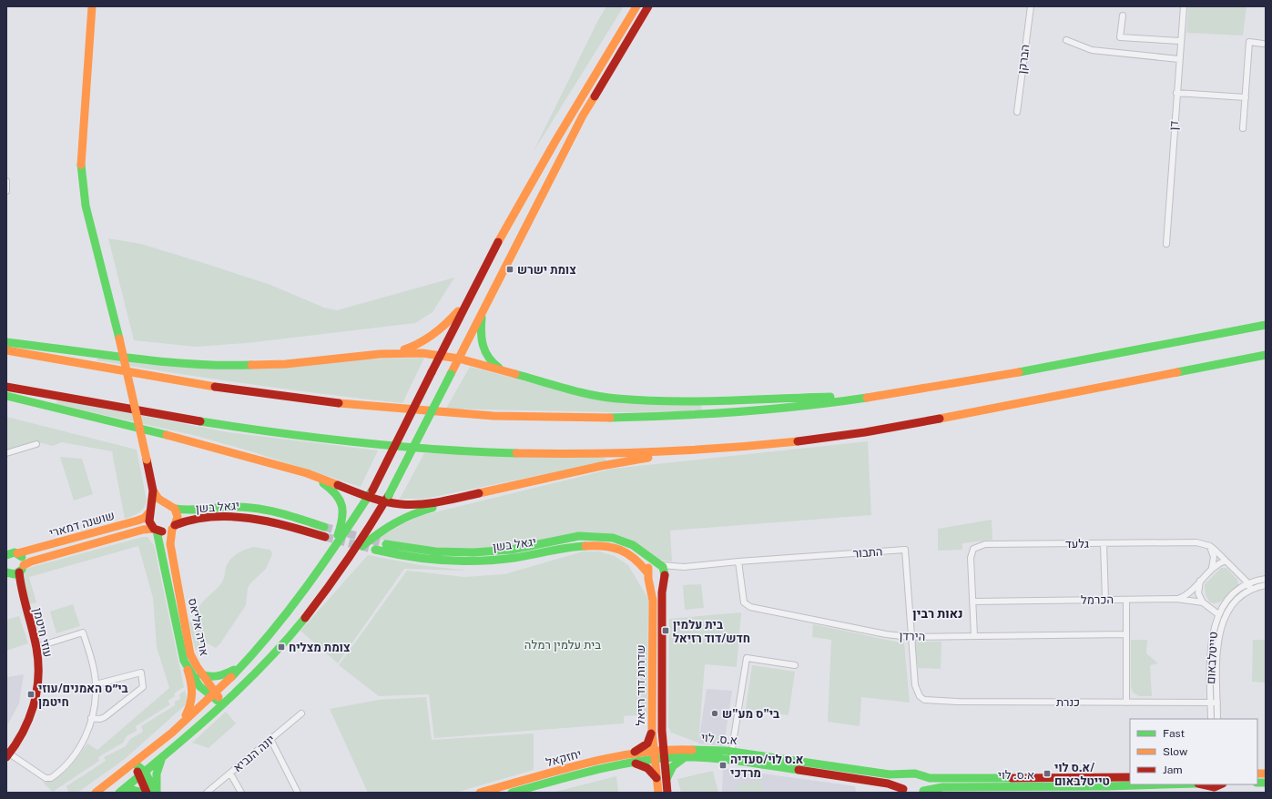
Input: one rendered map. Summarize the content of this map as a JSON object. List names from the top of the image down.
{
  "streets": {
    "main road": [
      "יגאל בשן",
      "שושנה דמארי",
      "אריה אליאס",
      "עוזי חיטמן",
      "שדרות דוד רזיאל",
      "א.ס. לוי",
      "יחזקאל"
    ],
    "street": [
      "הברקן",
      "דן",
      "גלעד",
      "התבור",
      "הכרמל",
      "הירדן",
      "טייטלבאום",
      "כנרת",
      "יונה הנביא"
    ]
  },
  "crossings": [
    ["יגאל בשן", "שושנה דמארי"],
    ["יגאל בשן", "התבור"],
    ["יגאל בשן", "אריה אליאס"],
    ["יגאל בשן", "שדרות דוד רזיאל"],
    ["שושנה דמארי", "אריה אליאס"],
    ["שושנה דמארי", "עוזי חיטמן"],
    ["גלעד", "הכרמל"],
    ["גלעד", "הירדן"],
    ["התבור", "הירדן"],
    ["התבור", "שדרות דוד רזיאל"],
    ["התבור", "כנרת"],
    ["טייטלבאום", "כנרת"],
    ["שדרות דוד רזיאל", "א.ס. לוי"],
    ["שדרות דוד רזיאל", "יחזקאל"],
    ["א.ס. לוי", "יחזקאל"]
  ],
  "districts": ["נאות רבין"],
  "parks": ["בית עלמין רמלה"],
  "places": {
    "transit": [
      "צומת ישרש",
      "בית עלמין חדש/דוד רזיאל",
      "צומת מצליח",
      "בי״ס האמנים/עוזי חיטמן",
      "א.ס לוי/סעדיה מרדכי",
      "א.ס לוי/ טייטלבאום"
    ],
    "other": ["בי\"ס מע\"ש"]
  },
  "legend": ["Fast", "Slow", "Jam"]
}
